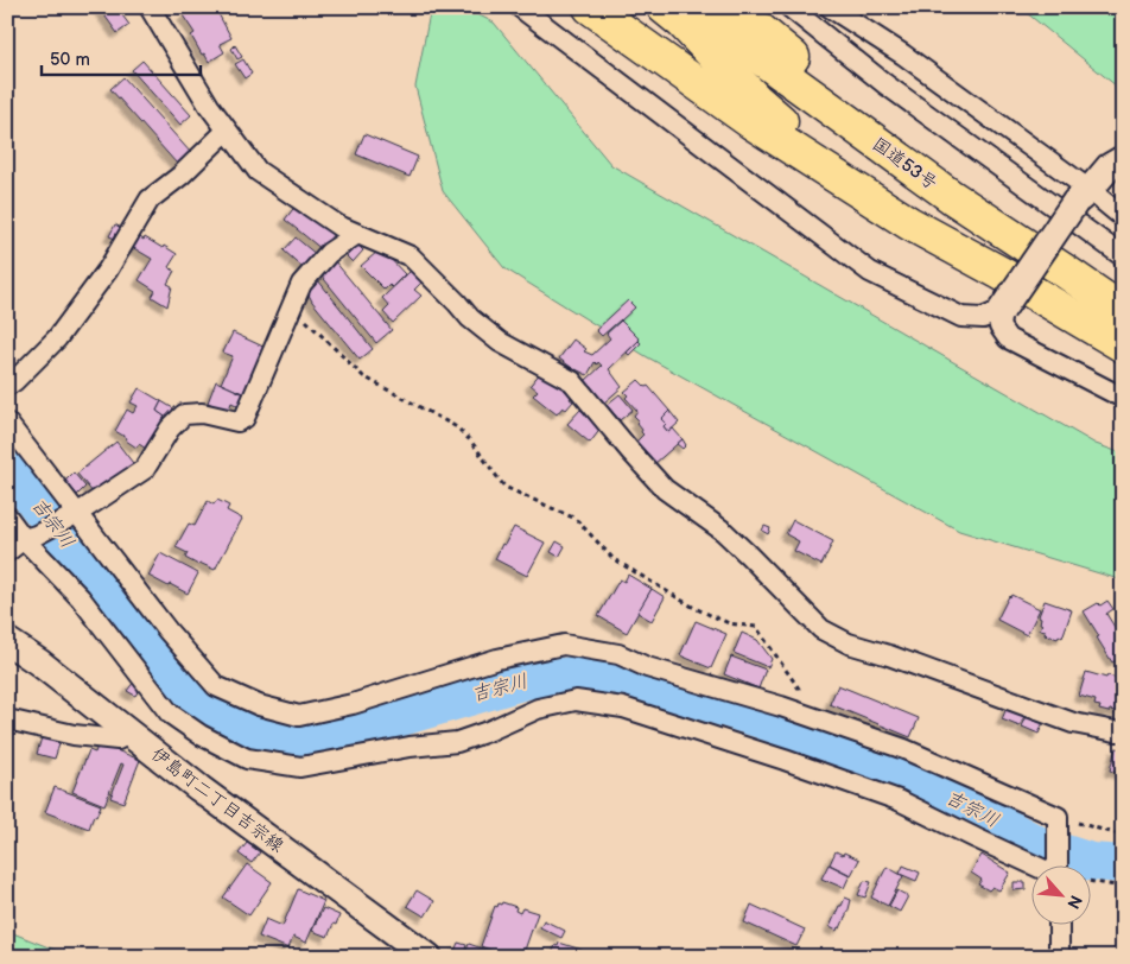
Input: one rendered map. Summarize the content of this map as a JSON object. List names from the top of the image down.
{
  "streets": {
    "highway": ["国道53号"],
    "street": ["伊島町二丁目吉宗線"]
  },
  "water": ["吉宗川"],
  "scale_bar": "50 m",
  "north": "bottom right"
}
